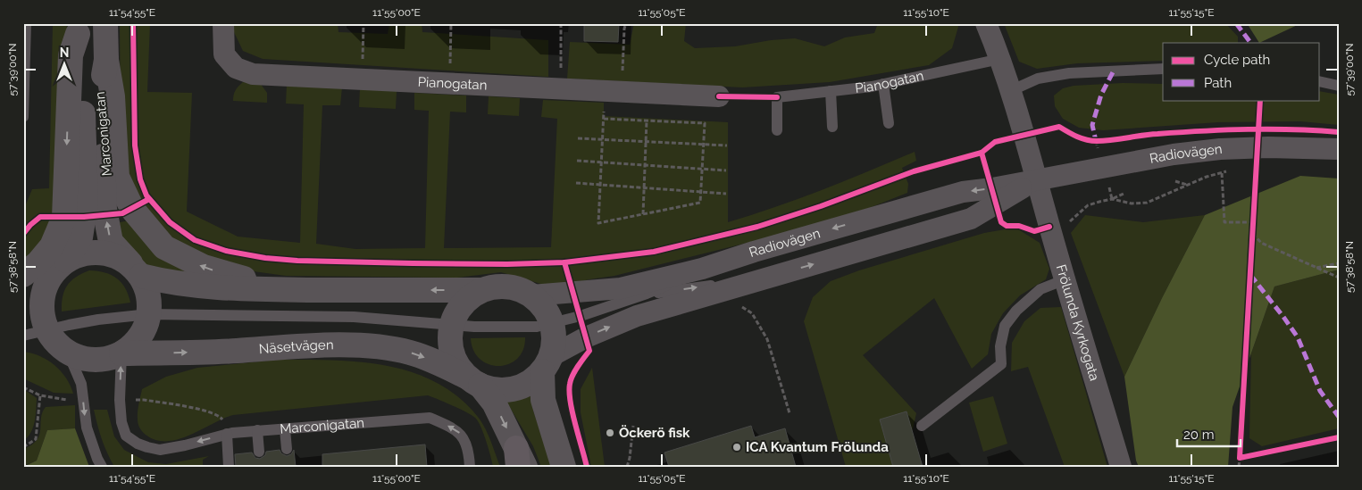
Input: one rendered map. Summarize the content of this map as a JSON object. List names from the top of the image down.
{
  "streets": {
    "street": [
      "Pianogatan",
      "Marconigatan",
      "Radiovägen",
      "Frölunda Kyrkogata",
      "Näsetvägen"
    ]
  },
  "crossings": [
    ["Pianogatan", "Frölunda Kyrkogata"],
    ["Marconigatan", "Näsetvägen"],
    ["Radiovägen", "Frölunda Kyrkogata"]
  ],
  "places": ["Öckerö fisk", "ICA Kvantum Frölunda"],
  "legend": ["Cycle path", "Path"],
  "scale_bar": "20 m",
  "north": "top",
  "coordinates": [
    "11°54'55\"E",
    "11°55'00\"E",
    "11°55'05\"E",
    "11°55'10\"E",
    "11°55'15\"E",
    "57°39'00\"N",
    "57°38'58\"N"
  ]
}
